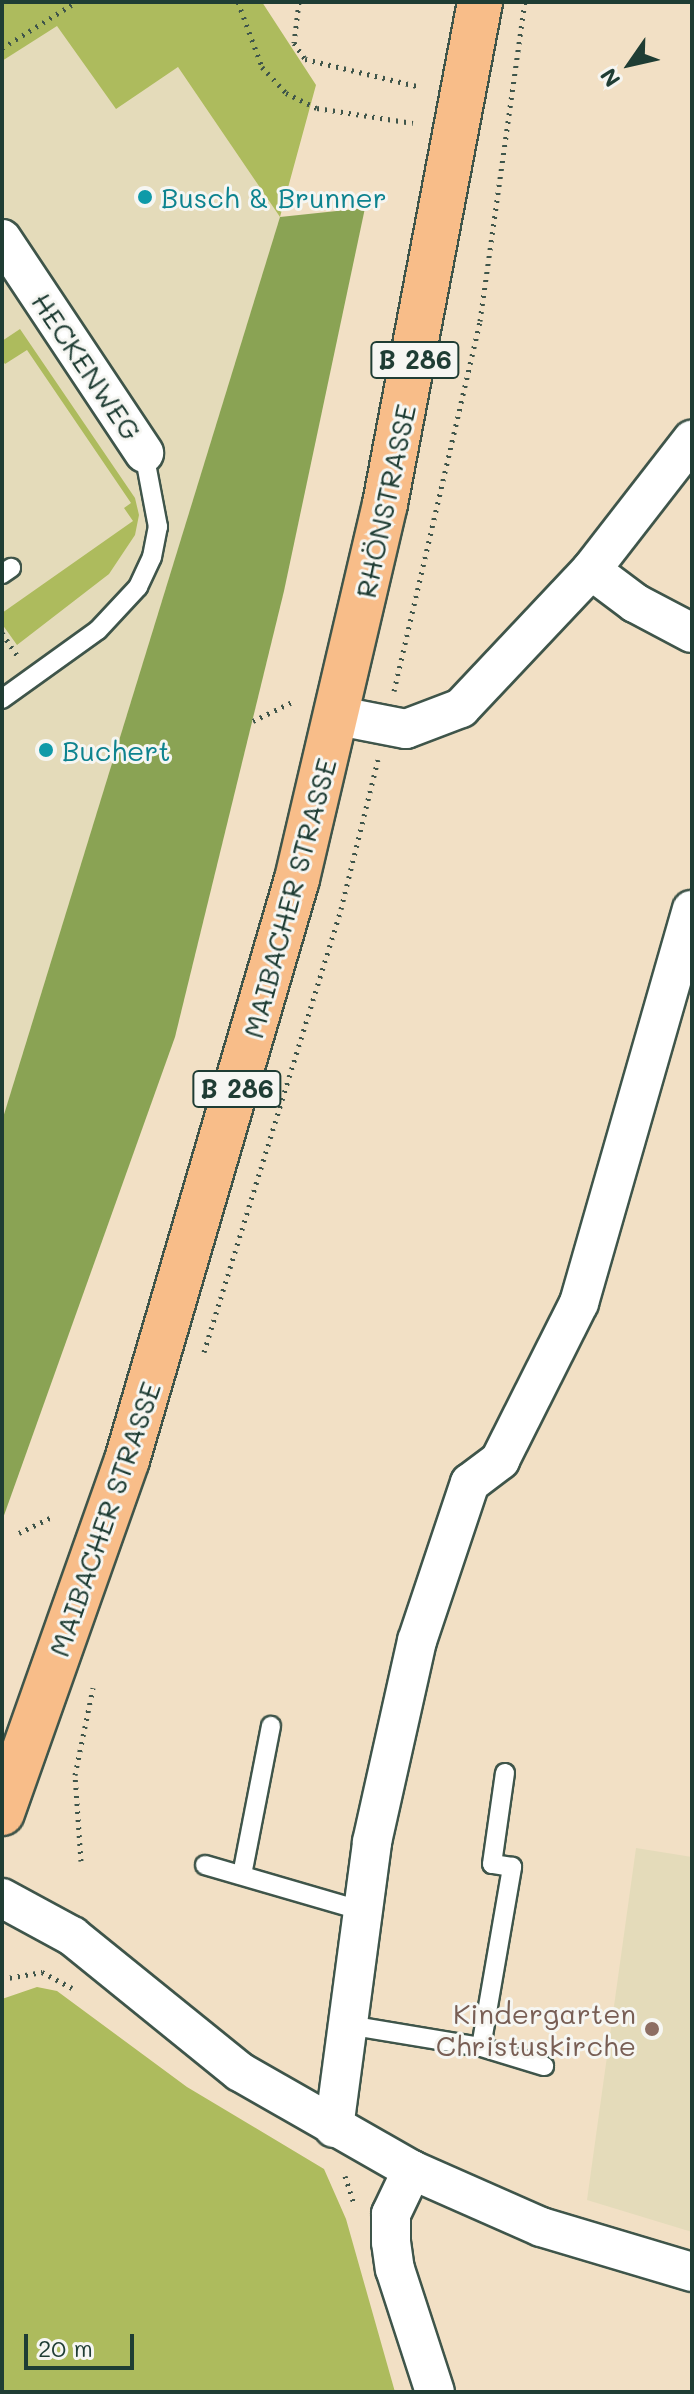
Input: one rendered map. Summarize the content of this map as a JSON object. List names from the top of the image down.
{
  "streets": {
    "main road": ["B 286", "RHÖNSTRASSE", "MAIBACHER STRASSE"],
    "street": ["HECKENWEG"]
  },
  "crossings": [
    ["RHÖNSTRASSE", "MAIBACHER STRASSE"]
  ],
  "places": ["Busch & Brunner", "Buchert", "Kindergarten Christuskirche"],
  "scale_bar": "20 m",
  "north": "bottom left"
}
